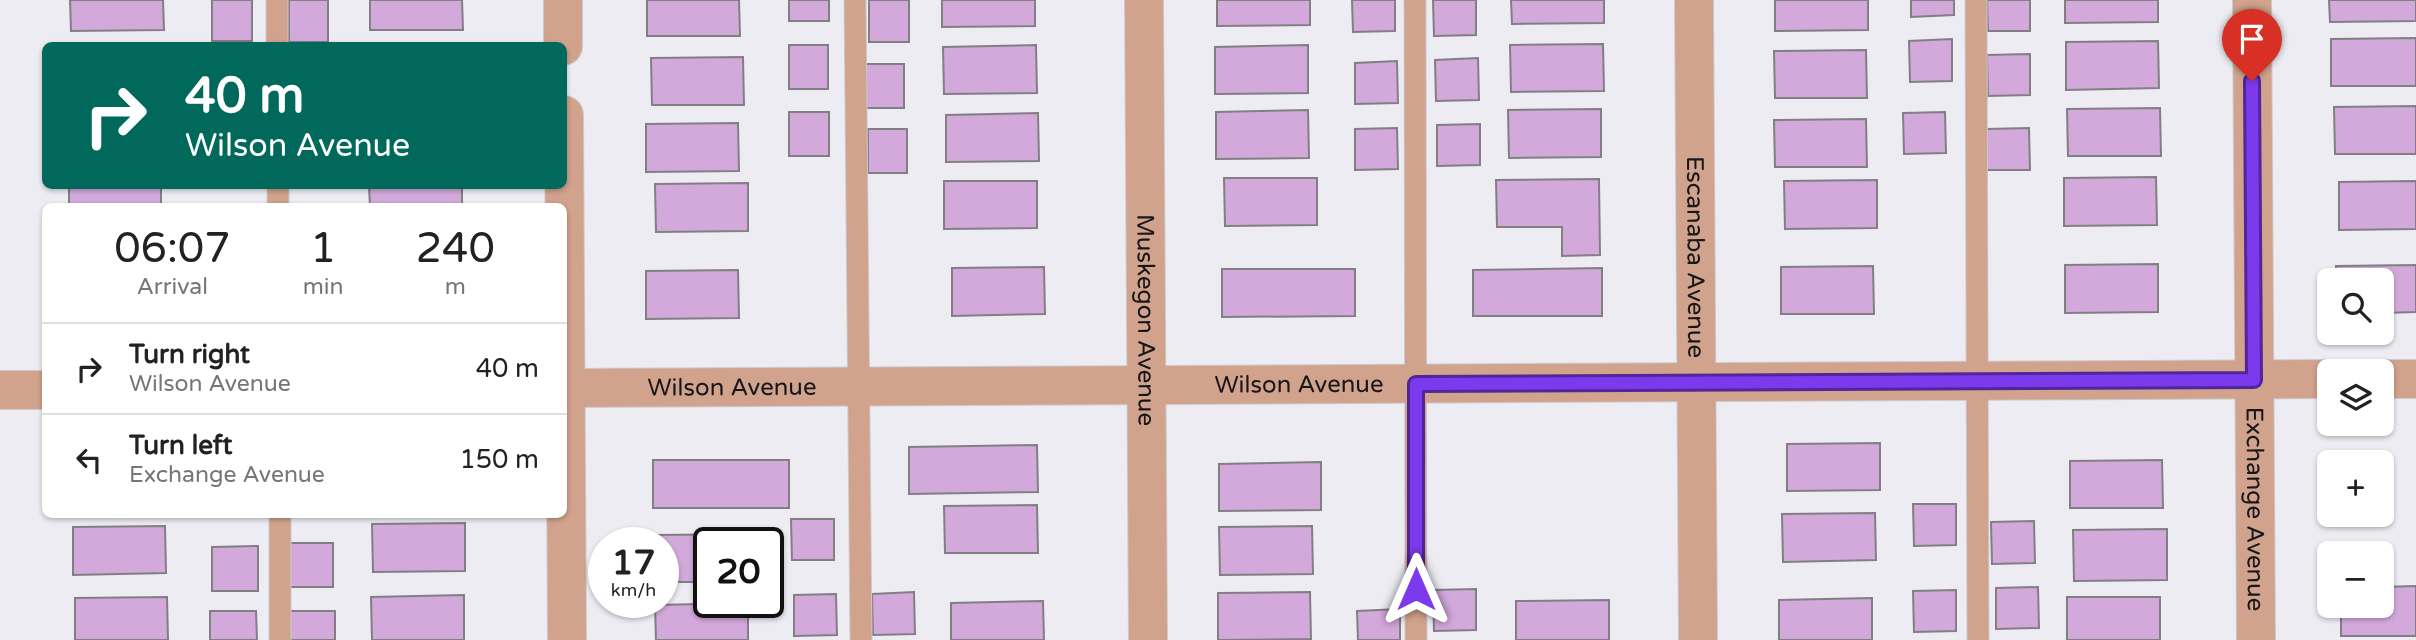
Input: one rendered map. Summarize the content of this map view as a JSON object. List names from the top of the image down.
{
  "streets": {
    "street": [
      "Escanaba Avenue",
      "Muskegon Avenue",
      "Wilson Avenue",
      "Exchange Avenue"
    ]
  },
  "crossings": [
    ["Escanaba Avenue", "Wilson Avenue"],
    ["Muskegon Avenue", "Wilson Avenue"],
    ["Wilson Avenue", "Exchange Avenue"]
  ],
  "page": {
    "turn": ["40 m", "Wilson Avenue"],
    "eta": [
      "06:07",
      "Arrival",
      "1",
      "min",
      "240",
      "m"
    ],
    "map_buttons": ["+", "−"],
    "list": [
      {
        "name": "Turn right",
        "note": "Wilson Avenue",
        "value": "40 m"
      },
      {
        "name": "Turn left",
        "note": "Exchange Avenue",
        "value": "150 m"
      }
    ],
    "speed": "17 km/h",
    "limit": "20"
  }
}
